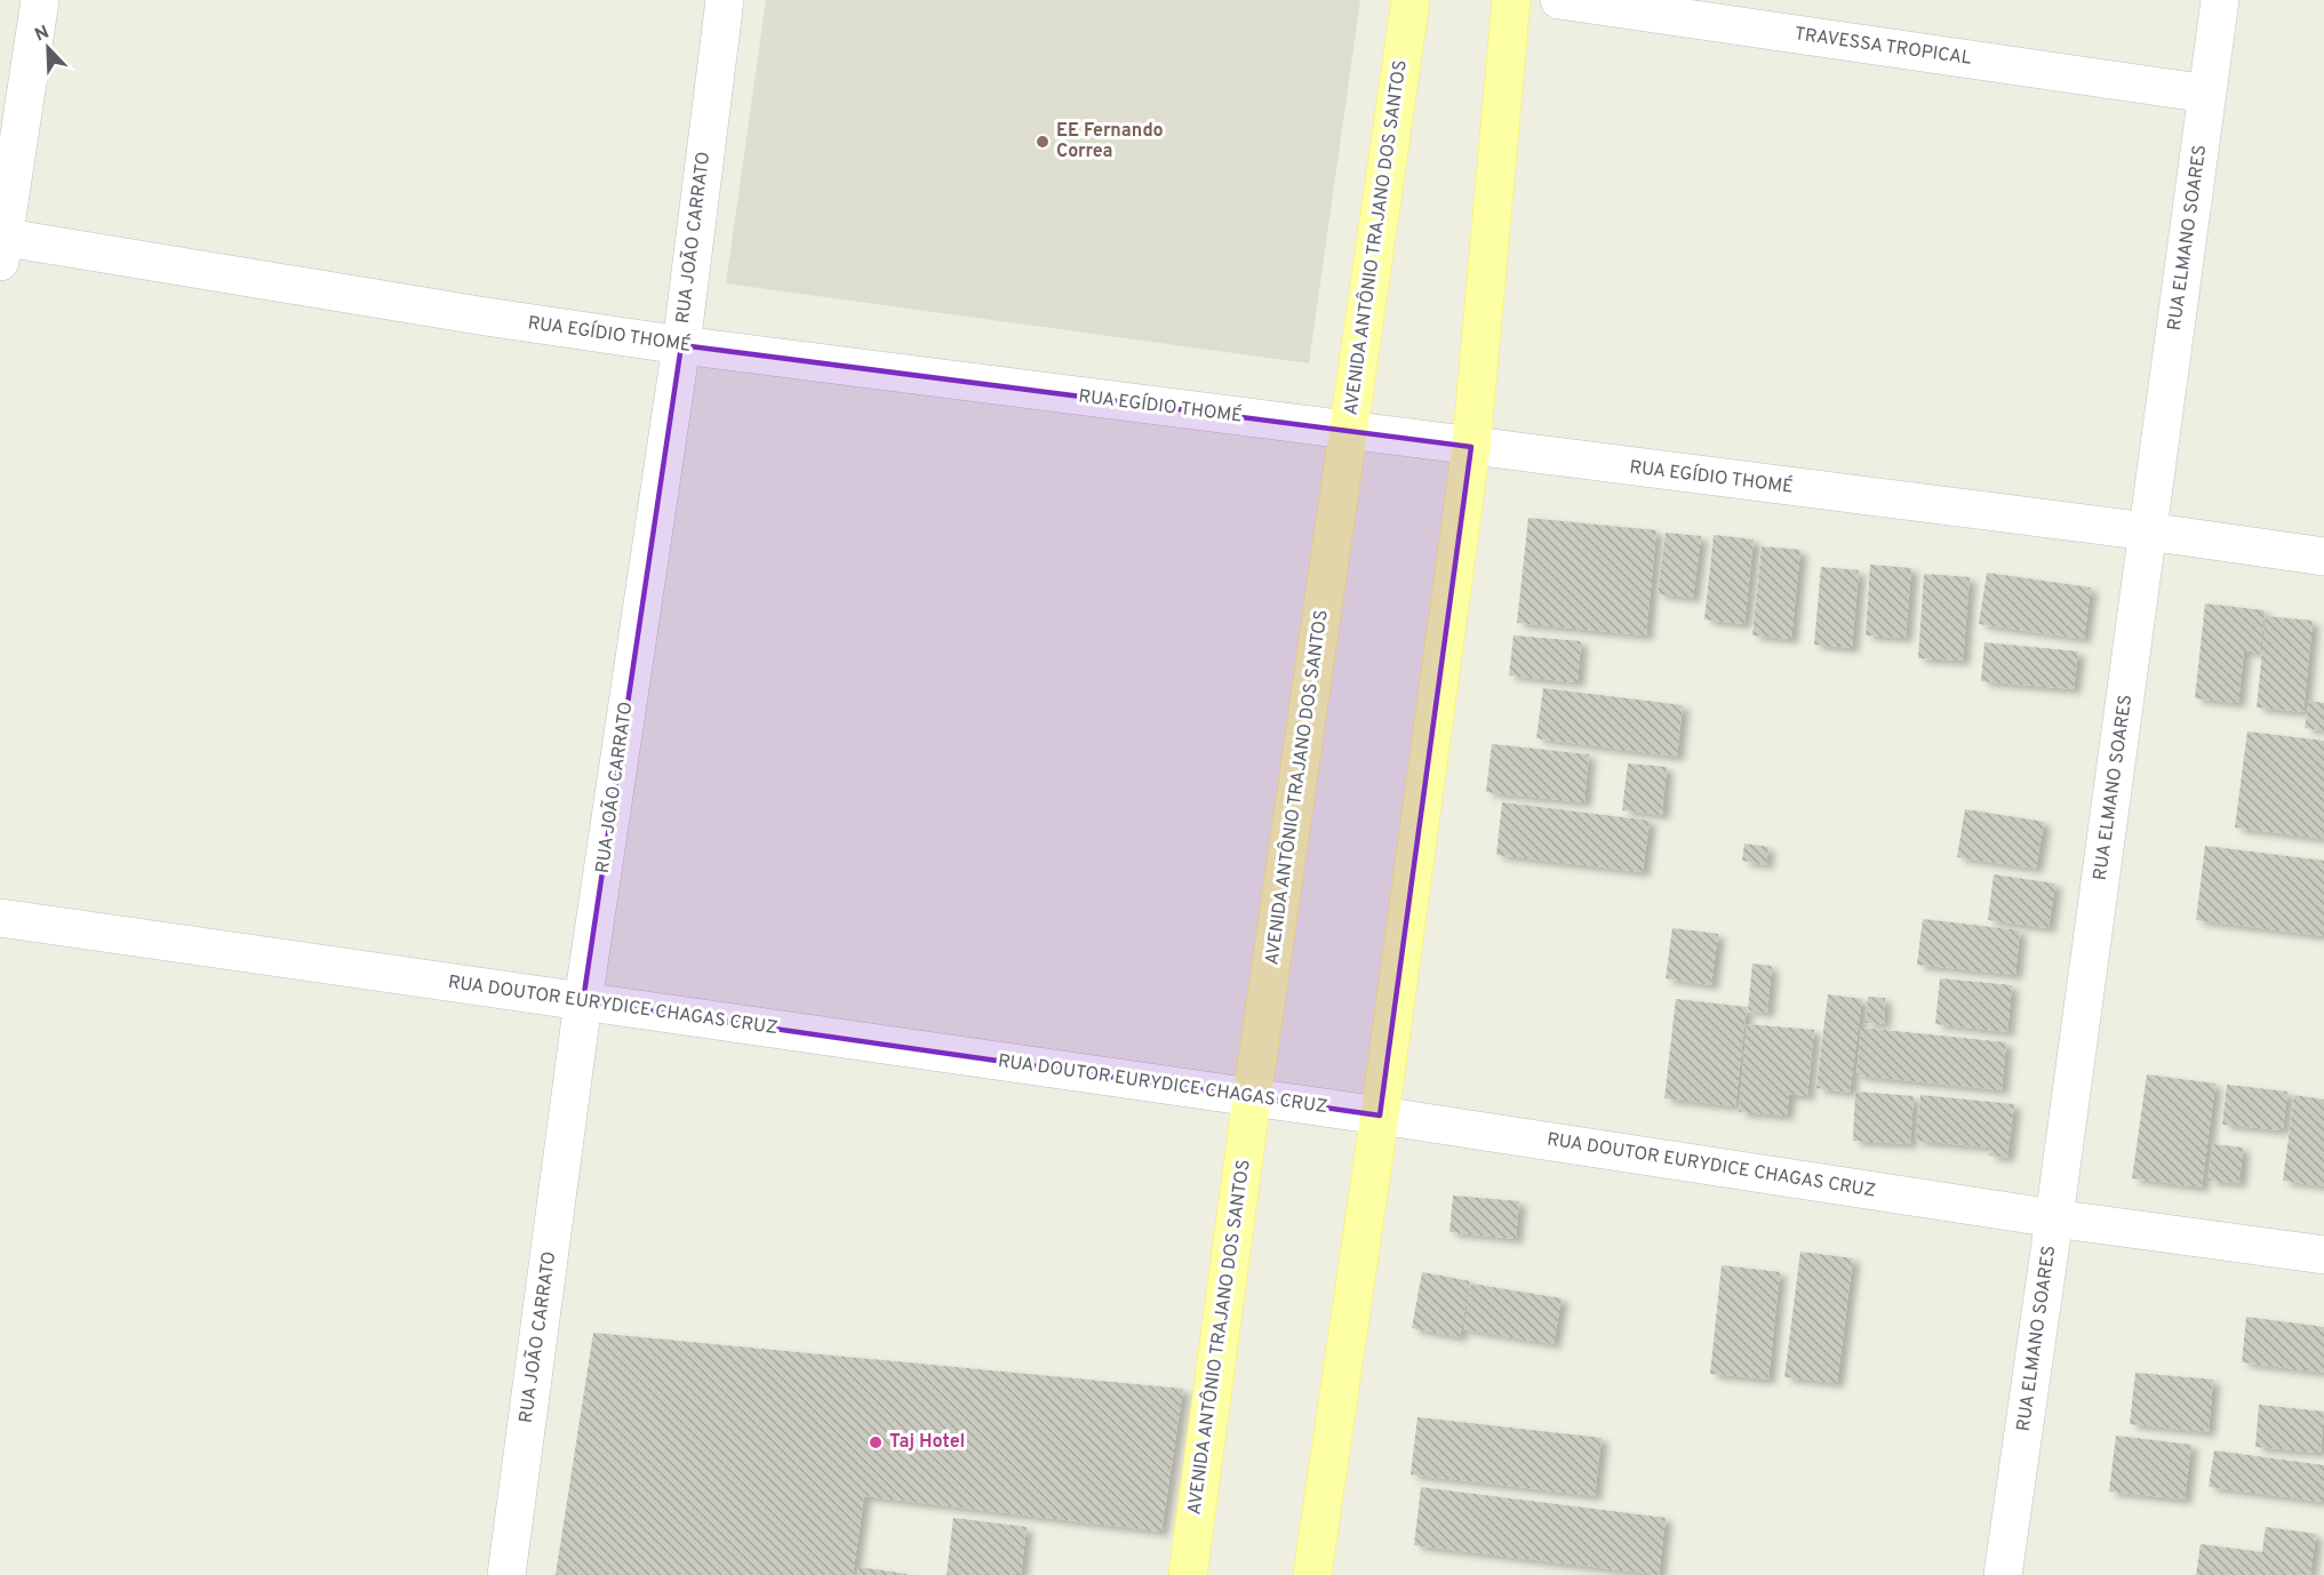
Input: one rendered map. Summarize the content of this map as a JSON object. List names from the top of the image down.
{
  "streets": {
    "main road": ["AVENIDA ANTÔNIO TRAJANO DOS SANTOS"],
    "street": [
      "TRAVESSA TROPICAL",
      "RUA JOÃO CARRATO",
      "RUA ELMANO SOARES",
      "RUA EGÍDIO THOMÉ",
      "RUA DOUTOR EURYDICE CHAGAS CRUZ"
    ]
  },
  "crossings": [
    ["TRAVESSA TROPICAL", "RUA ELMANO SOARES"],
    ["RUA JOÃO CARRATO", "RUA EGÍDIO THOMÉ"],
    ["RUA JOÃO CARRATO", "RUA DOUTOR EURYDICE CHAGAS CRUZ"],
    ["AVENIDA ANTÔNIO TRAJANO DOS SANTOS", "RUA EGÍDIO THOMÉ"],
    ["AVENIDA ANTÔNIO TRAJANO DOS SANTOS", "RUA DOUTOR EURYDICE CHAGAS CRUZ"],
    ["RUA ELMANO SOARES", "RUA EGÍDIO THOMÉ"],
    ["RUA ELMANO SOARES", "RUA DOUTOR EURYDICE CHAGAS CRUZ"]
  ],
  "places": ["EE Fernando Correa", "Taj Hotel"],
  "north": "top left"
}
